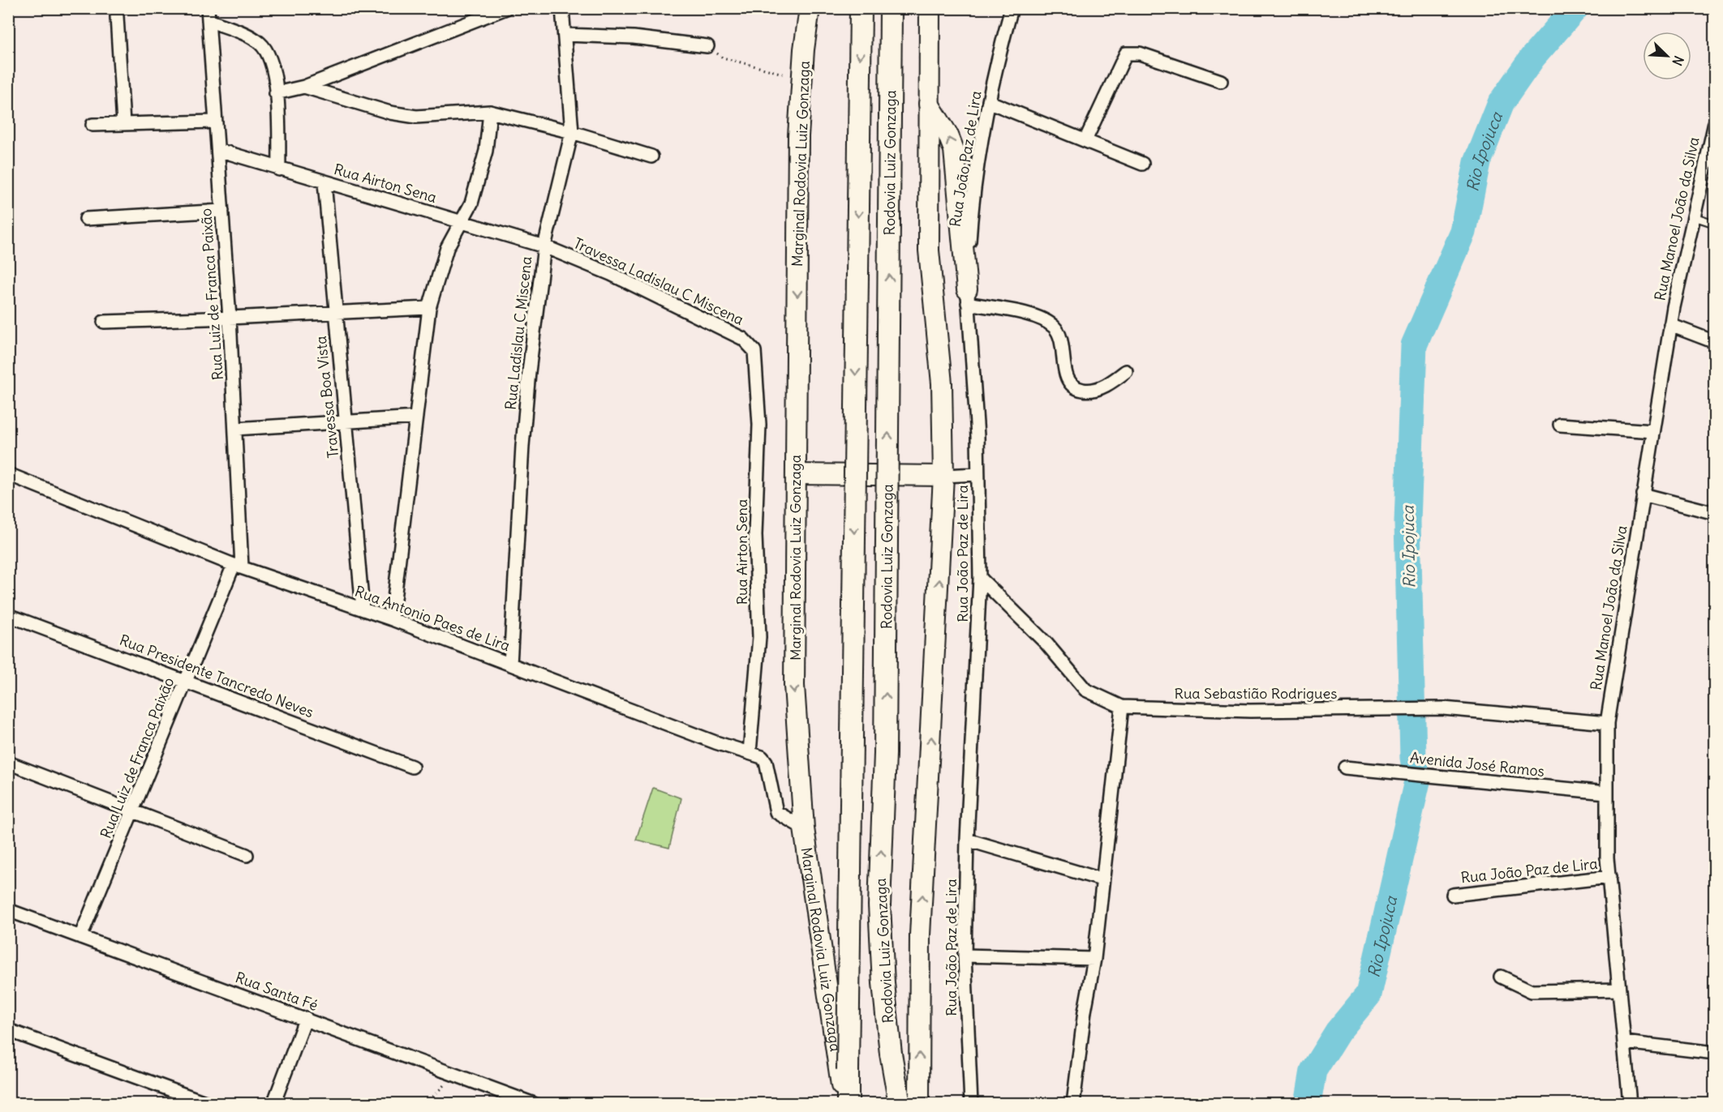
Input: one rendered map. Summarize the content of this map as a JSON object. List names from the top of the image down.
{
  "streets": {
    "highway": ["Rodovia Luiz Gonzaga"],
    "main road": ["Marginal Rodovia Luiz Gonzaga"],
    "street": [
      "Rua João Paz de Lira",
      "Rua Airton Sena",
      "Rua Manoel João da Silva",
      "Travessa Ladislau C Miscena",
      "Rua Luiz de Franca Paixão",
      "Rua Ladislau C Miscena",
      "Travessa Boa Vista",
      "Rua Antonio Paes de Lira",
      "Rua Presidente Tancredo Neves",
      "Rua Sebastião Rodrigues",
      "Avenida José Ramos",
      "Rua Santa Fé"
    ]
  },
  "crossings": [
    ["Rua João Paz de Lira", "Rua Manoel João da Silva"],
    ["Rua João Paz de Lira", "Rua Sebastião Rodrigues"],
    ["Marginal Rodovia Luiz Gonzaga", "Rua Antonio Paes de Lira"],
    ["Rua Airton Sena", "Travessa Ladislau C Miscena"],
    ["Rua Airton Sena", "Rua Luiz de Franca Paixão"],
    ["Rua Airton Sena", "Rua Ladislau C Miscena"],
    ["Rua Airton Sena", "Travessa Boa Vista"],
    ["Rua Airton Sena", "Rua Antonio Paes de Lira"],
    ["Rua Manoel João da Silva", "Rua Sebastião Rodrigues"],
    ["Rua Manoel João da Silva", "Avenida José Ramos"],
    ["Travessa Ladislau C Miscena", "Rua Ladislau C Miscena"],
    ["Rua Luiz de Franca Paixão", "Rua Antonio Paes de Lira"],
    ["Rua Luiz de Franca Paixão", "Rua Presidente Tancredo Neves"],
    ["Rua Luiz de Franca Paixão", "Rua Santa Fé"],
    ["Rua Ladislau C Miscena", "Rua Antonio Paes de Lira"],
    ["Travessa Boa Vista", "Rua Antonio Paes de Lira"]
  ],
  "water": ["Rio Ipojuca"],
  "north": "bottom right"
}
